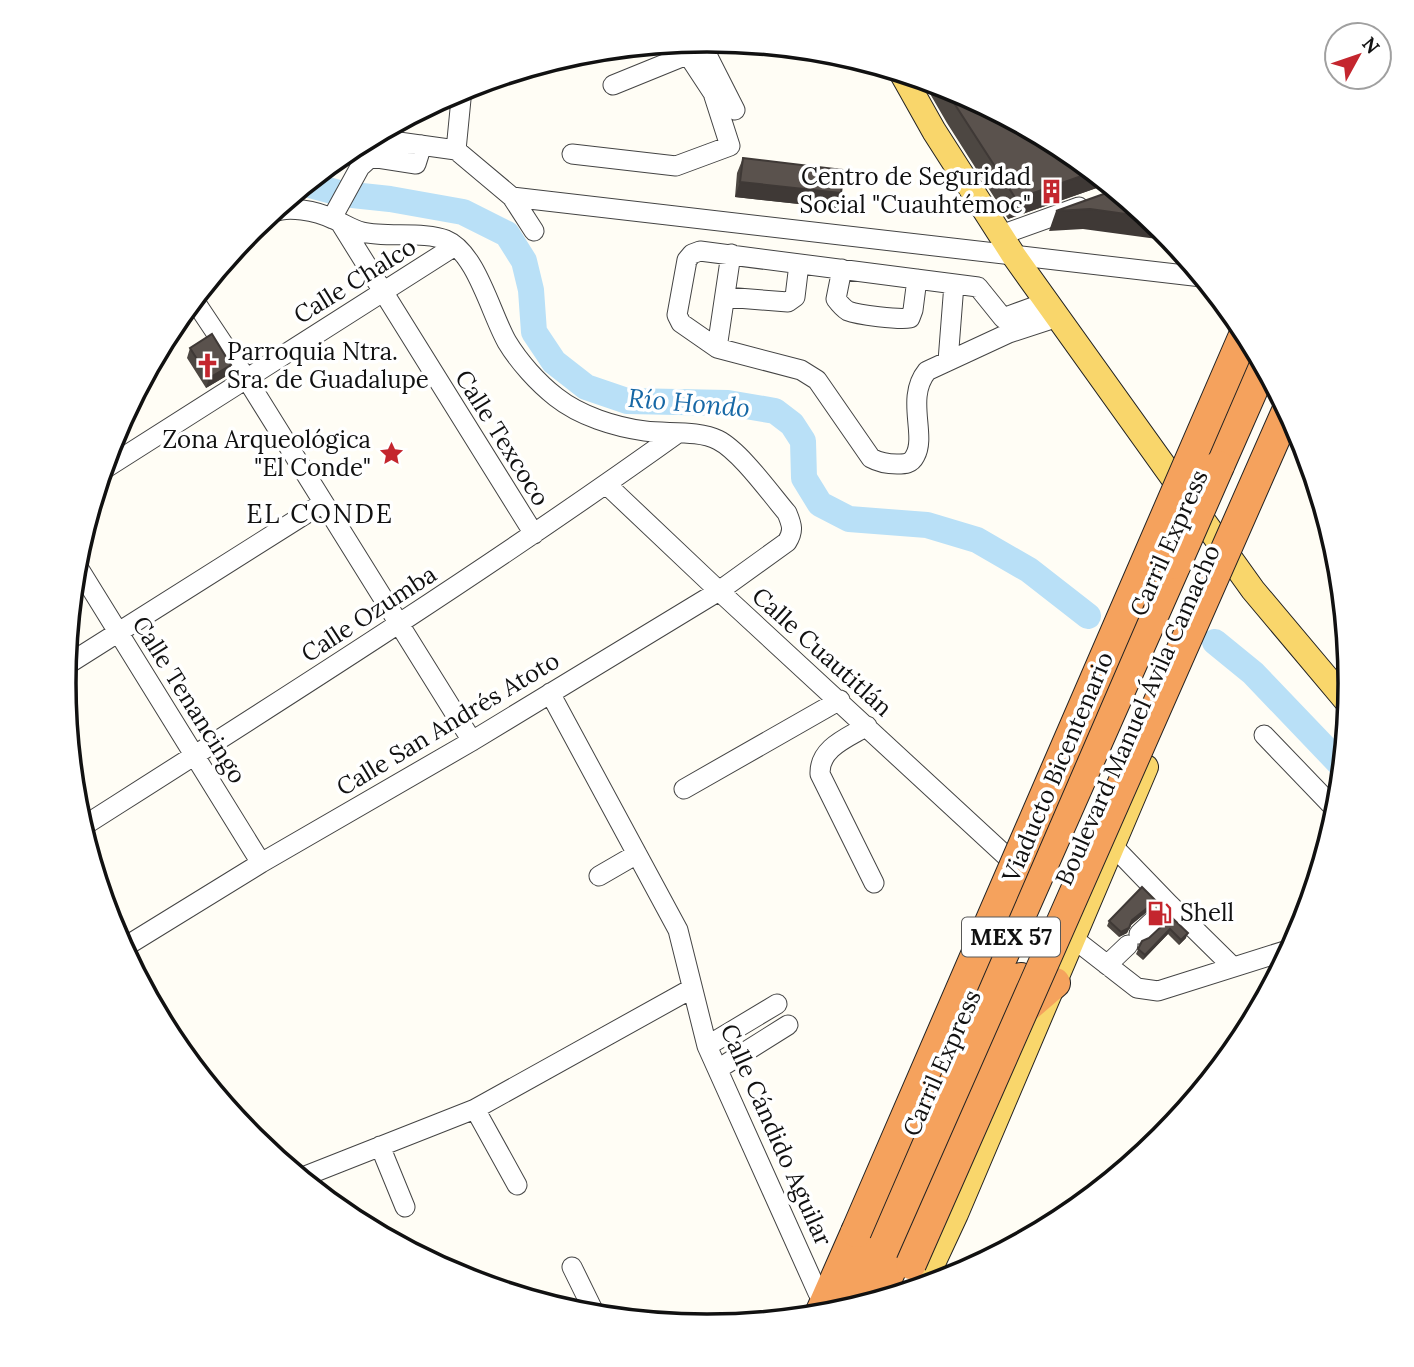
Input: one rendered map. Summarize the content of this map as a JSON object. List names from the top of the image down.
{
  "streets": {
    "highway": ["Boulevard Manuel Ávila Camacho", "Viaducto Bicentenario", "MEX 57"],
    "street": [
      "Calle Chalco",
      "Calle Texcoco",
      "Calle Ozumba",
      "Calle Cuautitlán",
      "Calle Tenancingo",
      "Calle San Andrés Atoto",
      "Calle Cándido Aguilar"
    ]
  },
  "crossings": [
    ["Calle Chalco", "Calle Texcoco"],
    ["Calle Texcoco", "Calle Ozumba"],
    ["Calle Ozumba", "Calle Cuautitlán"],
    ["Calle Ozumba", "Calle Tenancingo"],
    ["Calle Ozumba", "Calle San Andrés Atoto"],
    ["Calle Cuautitlán", "Calle San Andrés Atoto"],
    ["Calle Tenancingo", "Calle San Andrés Atoto"],
    ["Calle San Andrés Atoto", "Calle Cándido Aguilar"]
  ],
  "districts": ["EL CONDE"],
  "water": ["Río Hondo"],
  "places": {
    "building": ["Centro de Seguridad Social \"Cuauhtémoc\""],
    "church": ["Parroquia Ntra. Sra. de Guadalupe"],
    "place": ["Zona Arqueológica \"El Conde\""],
    "fuel station": ["Shell"]
  },
  "north": "top right"
}
